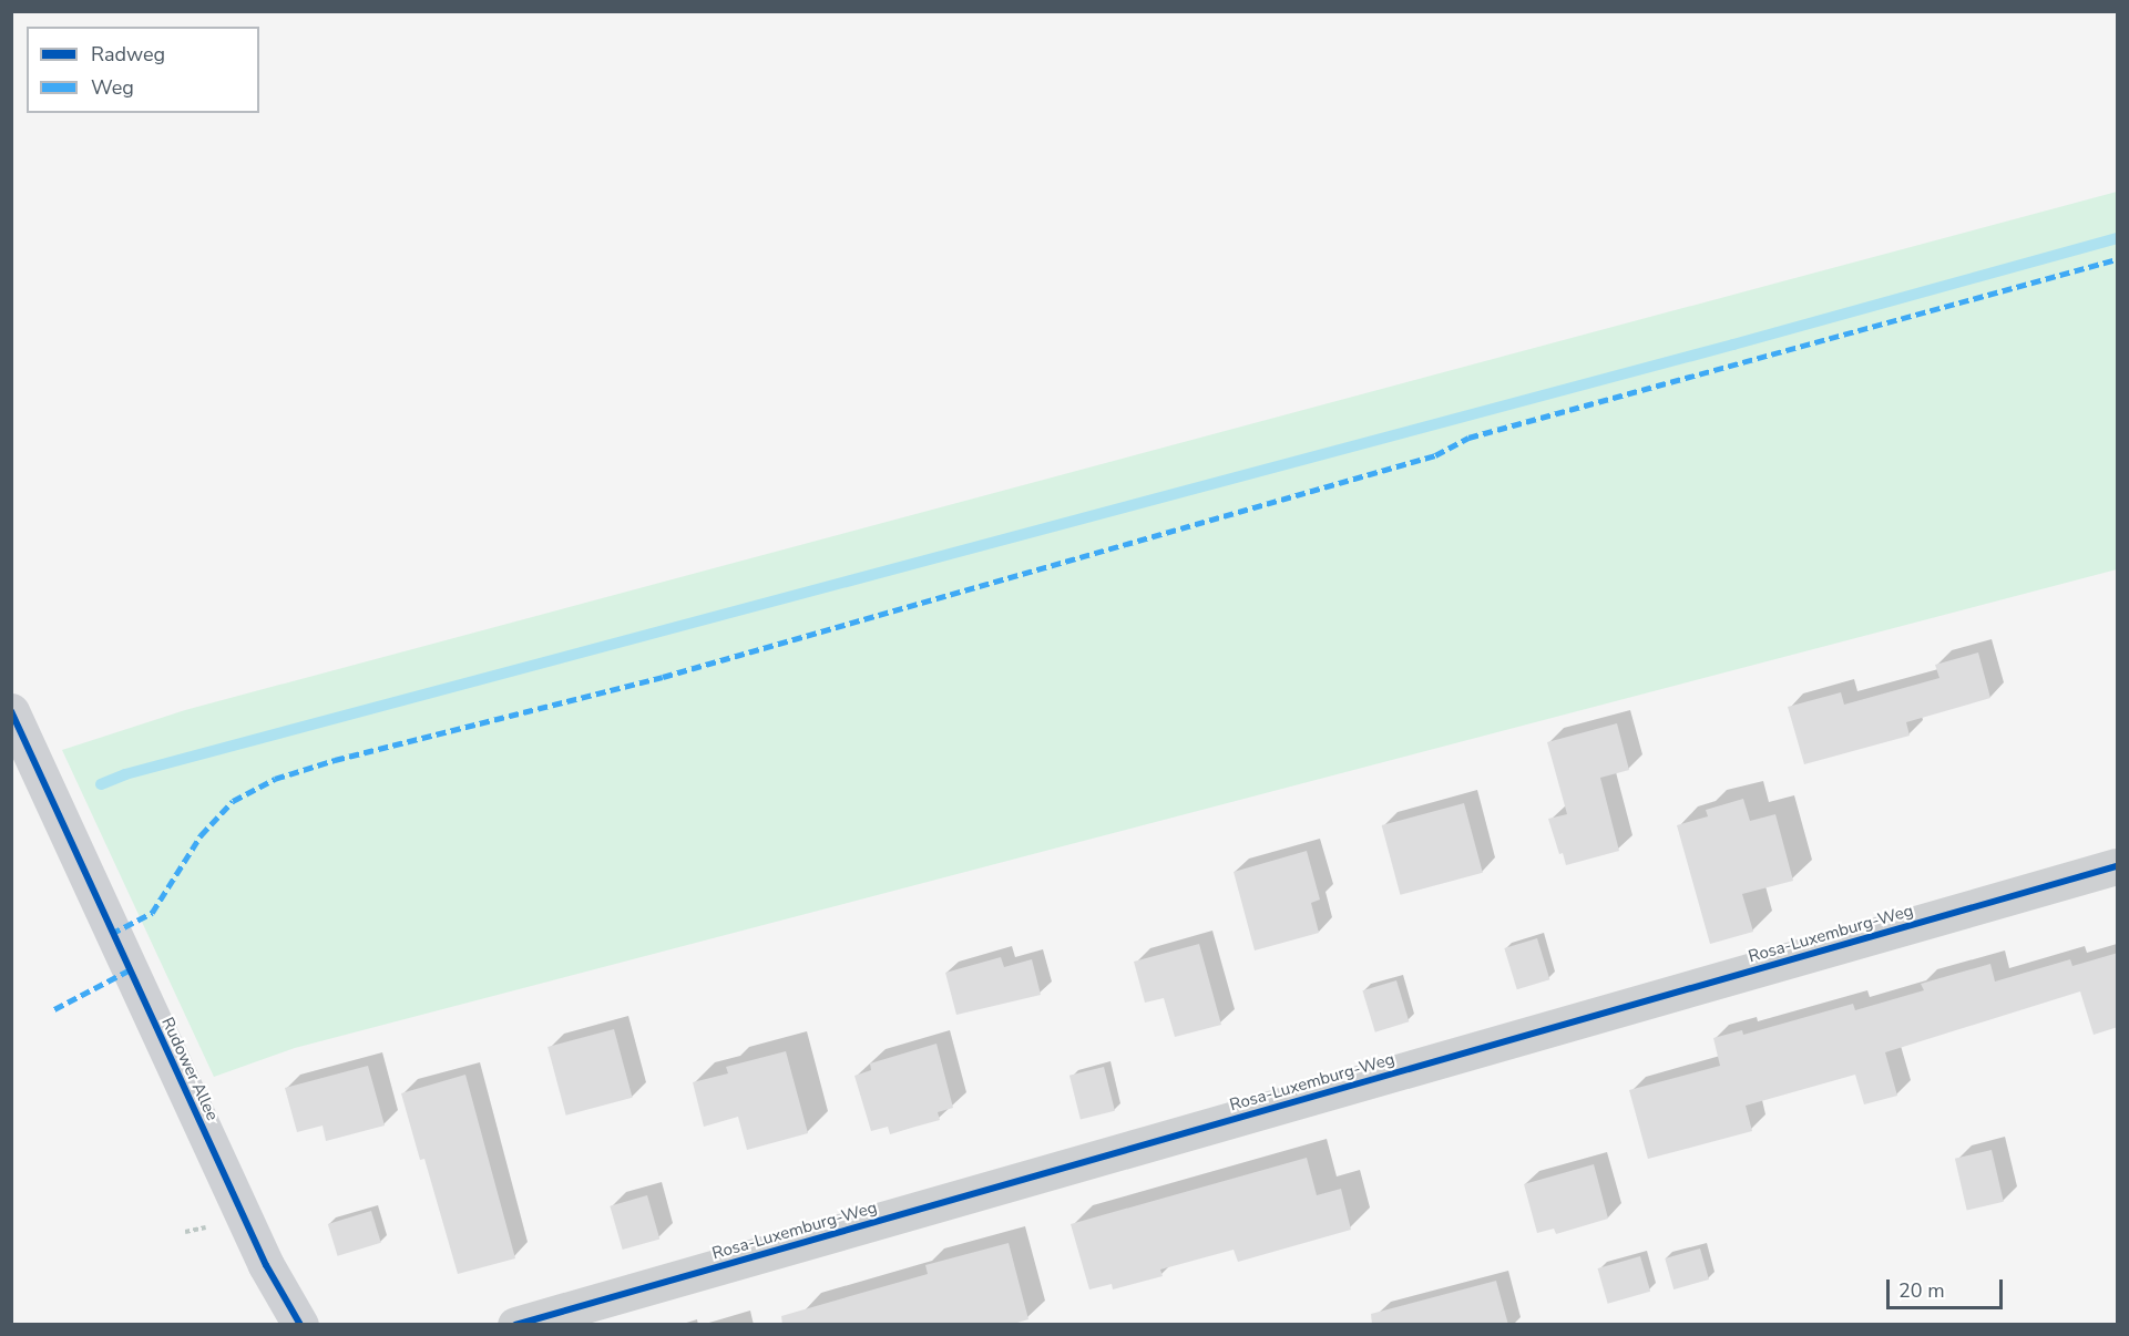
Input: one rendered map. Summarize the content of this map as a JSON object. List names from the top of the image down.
{
  "streets": {
    "street": ["Rosa-Luxemburg-Weg", "Rudower Allee"]
  },
  "legend": ["Radweg", "Weg"],
  "scale_bar": "20 m"
}
